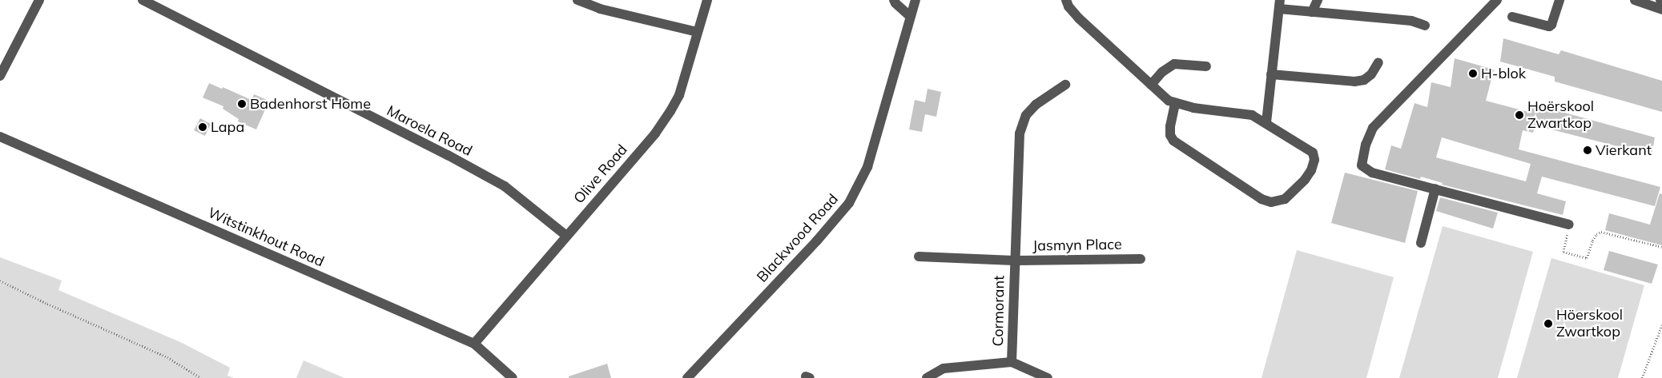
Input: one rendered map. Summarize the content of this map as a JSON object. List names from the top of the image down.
{
  "streets": {
    "street": [
      "Maroela Road",
      "Olive Road",
      "Witstinkhout Road",
      "Blackwood Road",
      "Jasmyn Place",
      "Cormorant"
    ]
  },
  "crossings": [
    ["Maroela Road", "Olive Road"],
    ["Olive Road", "Witstinkhout Road"],
    ["Jasmyn Place", "Cormorant"]
  ],
  "places": [
    "H-blok",
    "Badenhorst Home",
    "Hoërskool Zwartkop",
    "Lapa",
    "Vierkant",
    "Höerskool Zwartkop"
  ]
}
